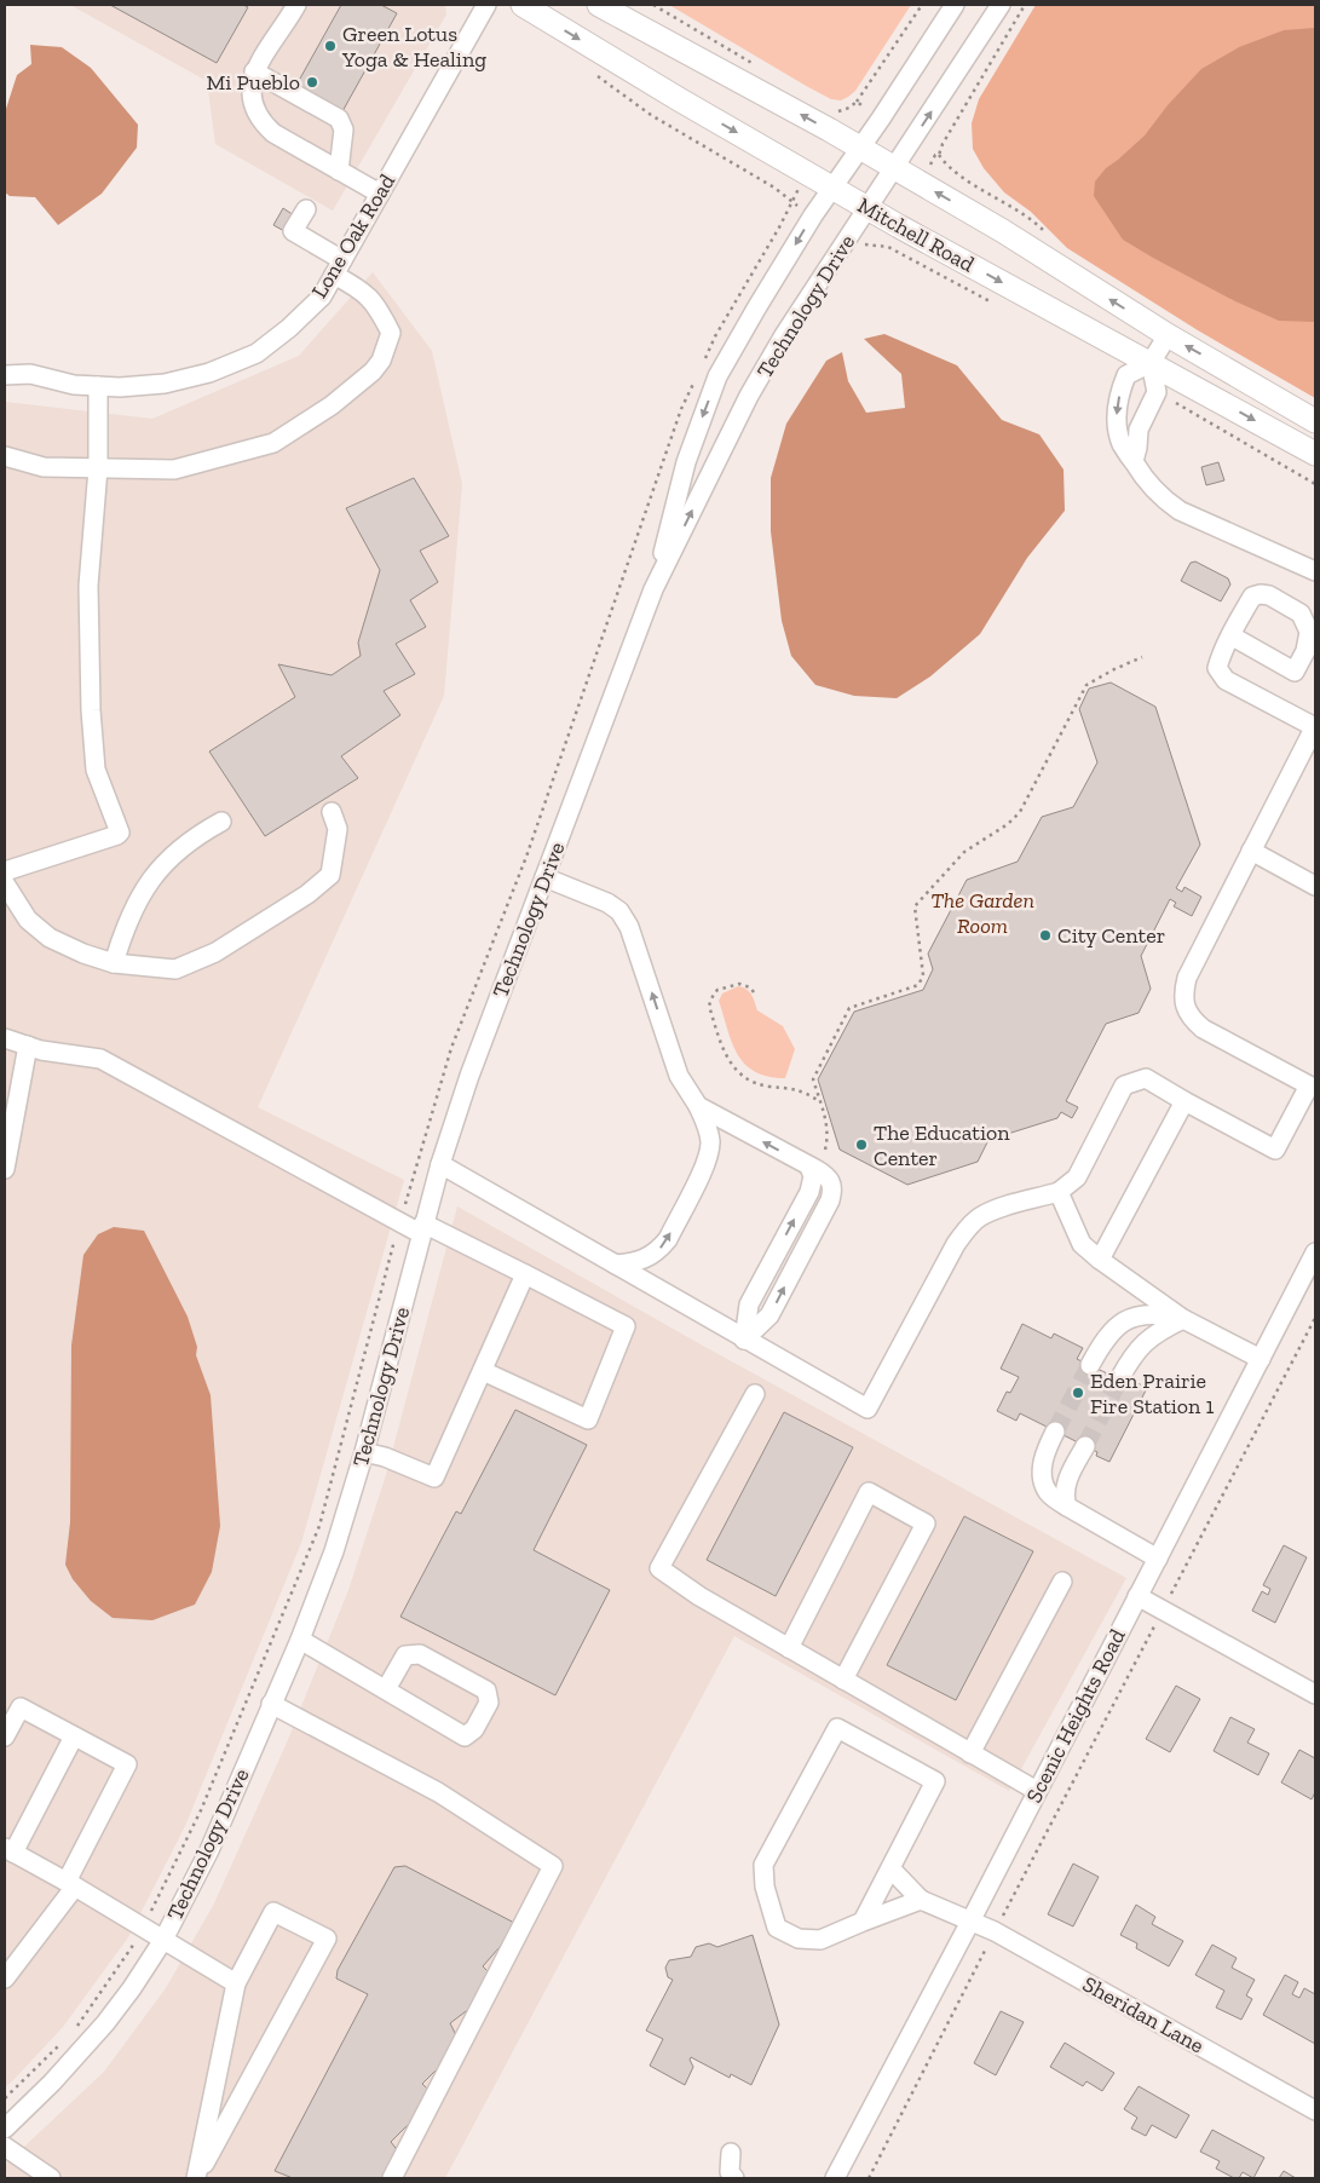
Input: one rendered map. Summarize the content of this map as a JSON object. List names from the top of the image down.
{
  "streets": {
    "main road": ["Mitchell Road"],
    "street": [
      "Lone Oak Road",
      "Technology Drive",
      "Scenic Heights Road",
      "Sheridan Lane"
    ]
  },
  "crossings": [
    ["Mitchell Road", "Technology Drive"],
    ["Scenic Heights Road", "Sheridan Lane"]
  ],
  "parks": ["The Garden Room"],
  "places": [
    "Green Lotus Yoga & Healing",
    "Mi Pueblo",
    "City Center",
    "The Education Center",
    "Eden Prairie Fire Station 1"
  ]
}
